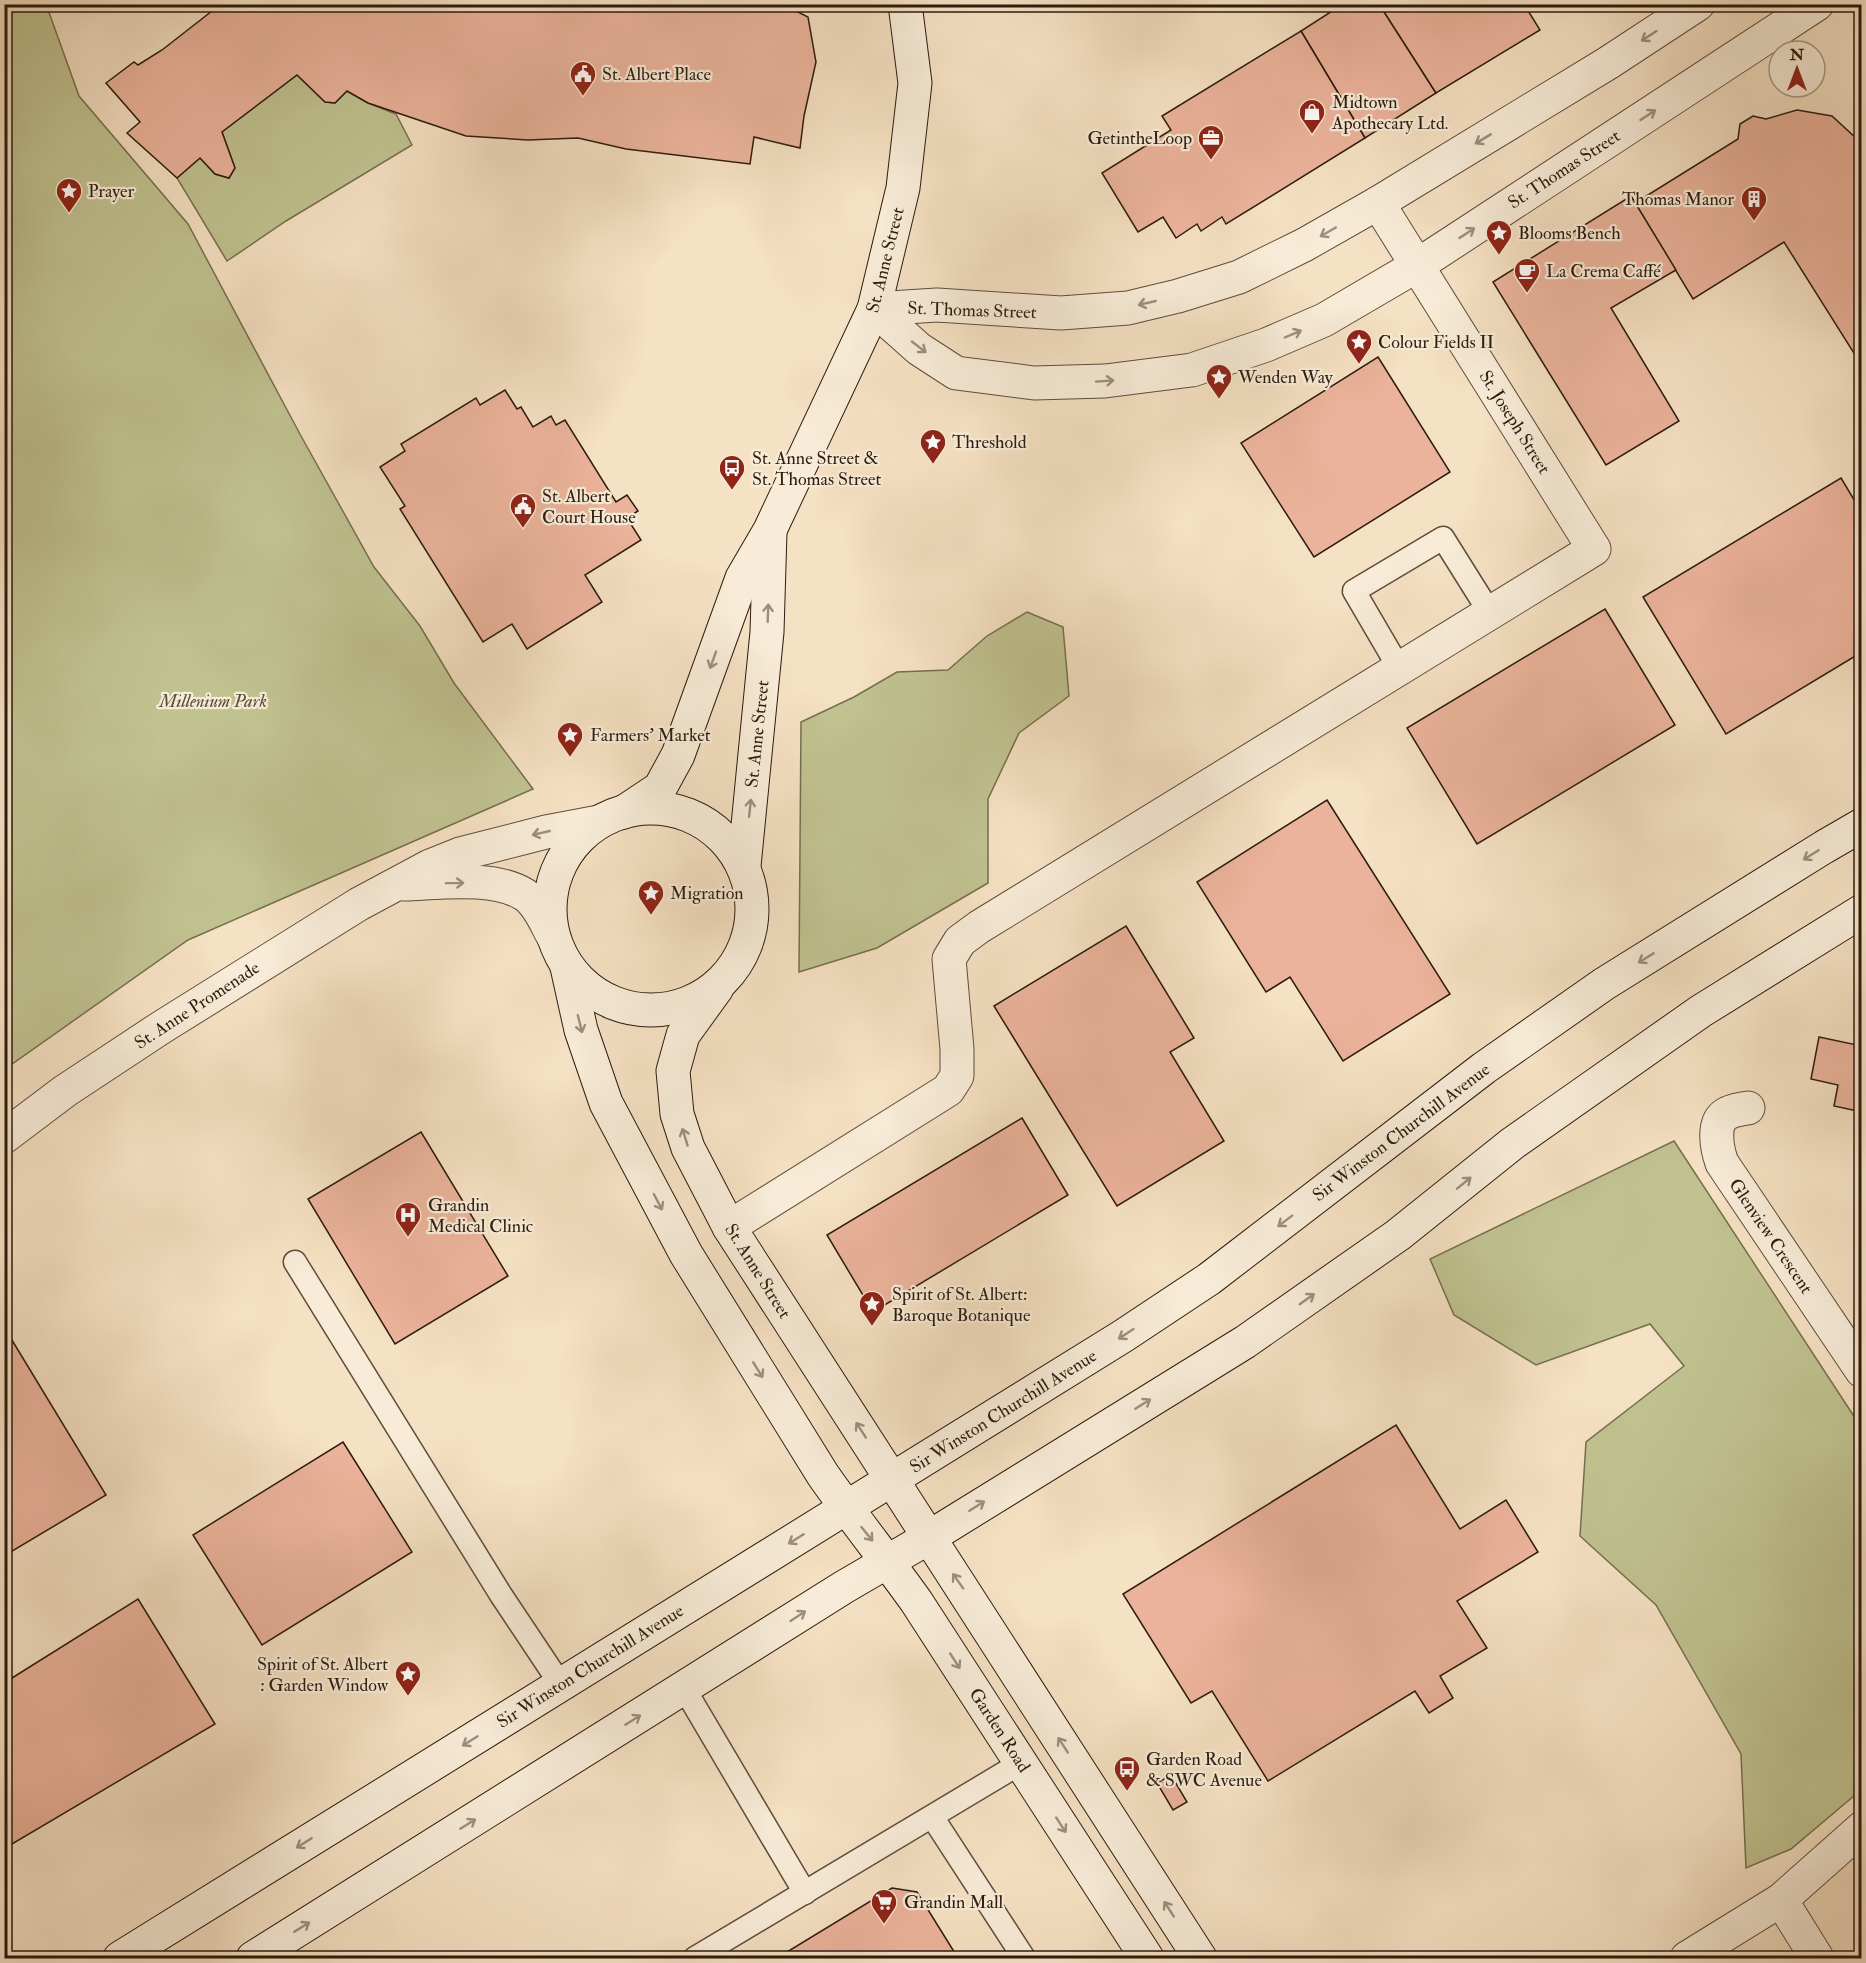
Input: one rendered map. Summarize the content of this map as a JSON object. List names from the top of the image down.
{
  "streets": {
    "street": [
      "St. Thomas Street",
      "St. Anne Street",
      "St. Joseph Street",
      "St. Anne Promenade",
      "Sir Winston Churchill Avenue",
      "Glenview Crescent",
      "Garden Road"
    ]
  },
  "crossings": [
    ["St. Thomas Street", "St. Anne Street"],
    ["St. Thomas Street", "St. Joseph Street"],
    ["St. Anne Street", "St. Anne Promenade"],
    ["St. Anne Street", "Sir Winston Churchill Avenue"],
    ["Sir Winston Churchill Avenue", "Garden Road"]
  ],
  "parks": ["Millenium Park"],
  "places": {
    "public building": ["St. Albert Place", "St. Albert Court House"],
    "shop": ["Midtown Apothecary Ltd."],
    "office": ["GetintheLoop"],
    "place": [
      "Prayer",
      "Blooms Bench",
      "Colour Fields II",
      "Wenden Way",
      "Threshold",
      "Farmers' Market",
      "Migration",
      "Spirit of St. Albert: Baroque Botanique",
      "Spirit of St. Albert : Garden Window"
    ],
    "building": ["Thomas Manor"],
    "cafe": ["La Crema Caffé"],
    "bus stop": ["St. Anne Street & St. Thomas Street", "Garden Road & SWC Avenue"],
    "hospital": ["Grandin Medical Clinic"],
    "supermarket": ["Grandin Mall"]
  },
  "north": "top"
}
